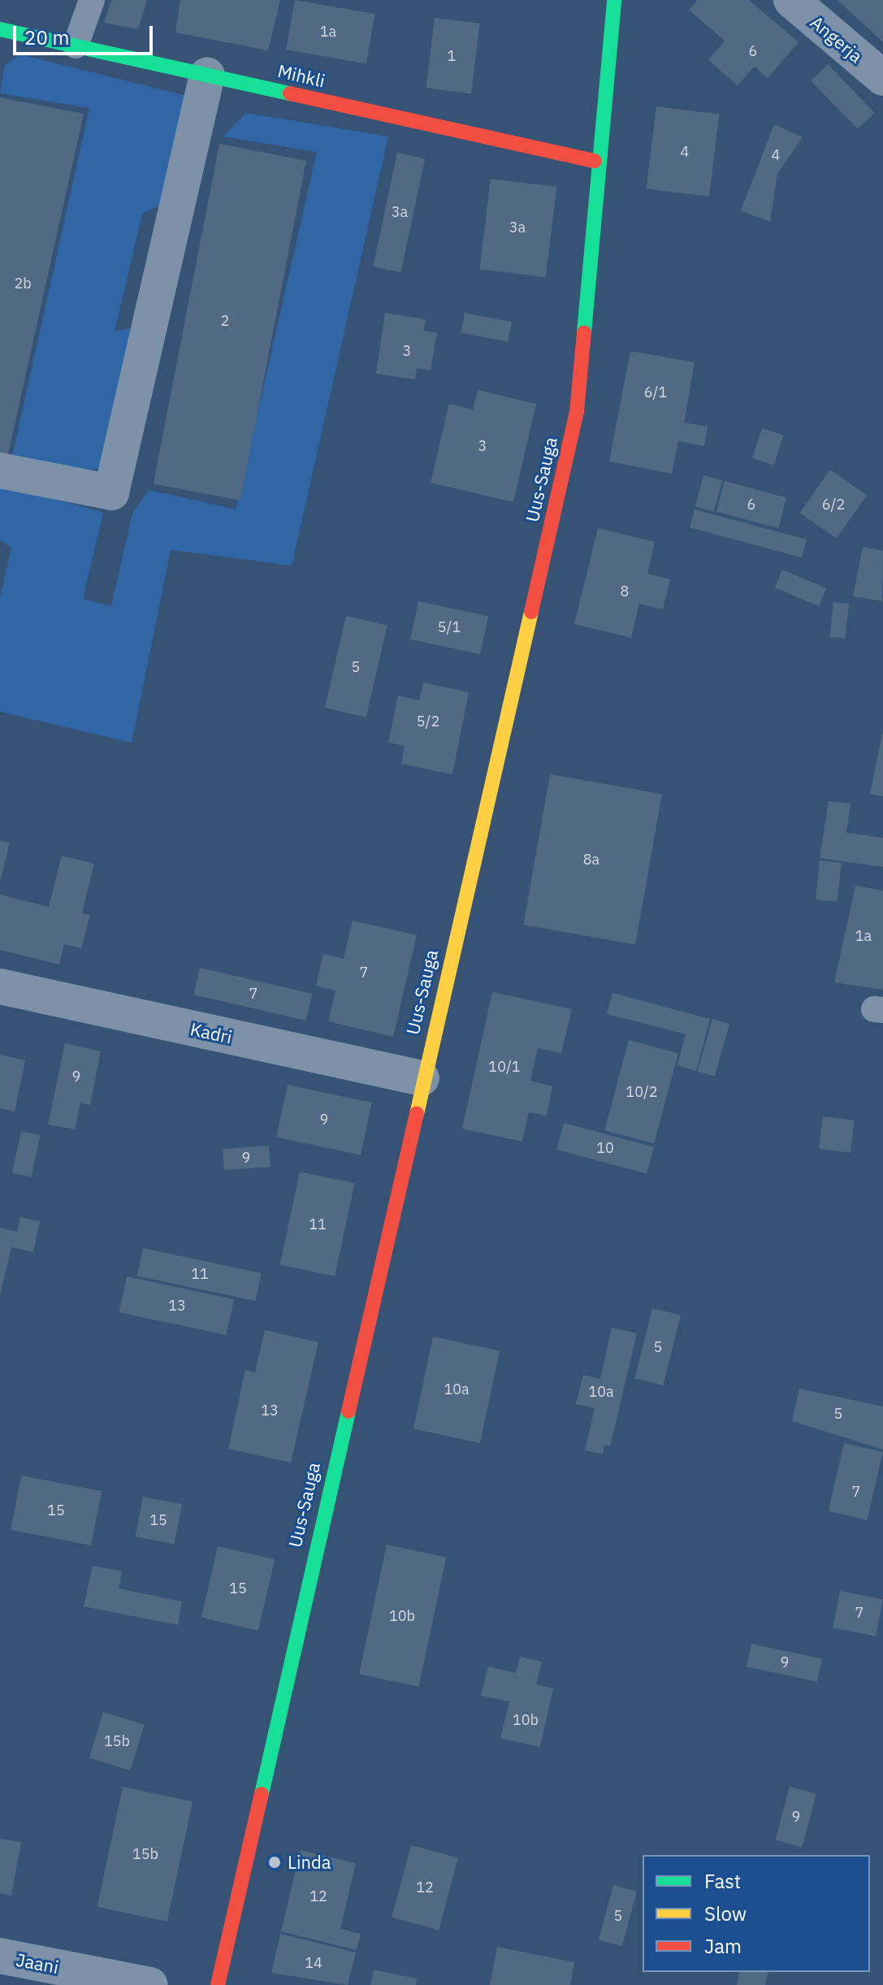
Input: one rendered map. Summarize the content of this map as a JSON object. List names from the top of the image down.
{
  "streets": {
    "street": [
      "Angerja",
      "Mihkli",
      "Uus-Sauga",
      "Kadri",
      "Jaani"
    ]
  },
  "crossings": [
    ["Mihkli", "Uus-Sauga"],
    ["Uus-Sauga", "Kadri"]
  ],
  "places": ["Linda"],
  "house_numbers": [
    "1a",
    "6",
    "1",
    "4",
    "4",
    "3a",
    "3a",
    "2b",
    "2",
    "3",
    "6/1",
    "3",
    "6",
    "6/2",
    "8",
    "5/1",
    "5",
    "5/2",
    "8a",
    "1a",
    "7",
    "7",
    "10/1",
    "9",
    "10/2",
    "9",
    "10",
    "9",
    "11",
    "11",
    "13",
    "5",
    "10a",
    "10a",
    "13",
    "5",
    "7",
    "15",
    "15",
    "15",
    "7",
    "10b",
    "9",
    "10b",
    "15b",
    "9",
    "15b",
    "12",
    "12",
    "5",
    "14"
  ],
  "legend": ["Fast", "Slow", "Jam"],
  "scale_bar": "20 m"
}
